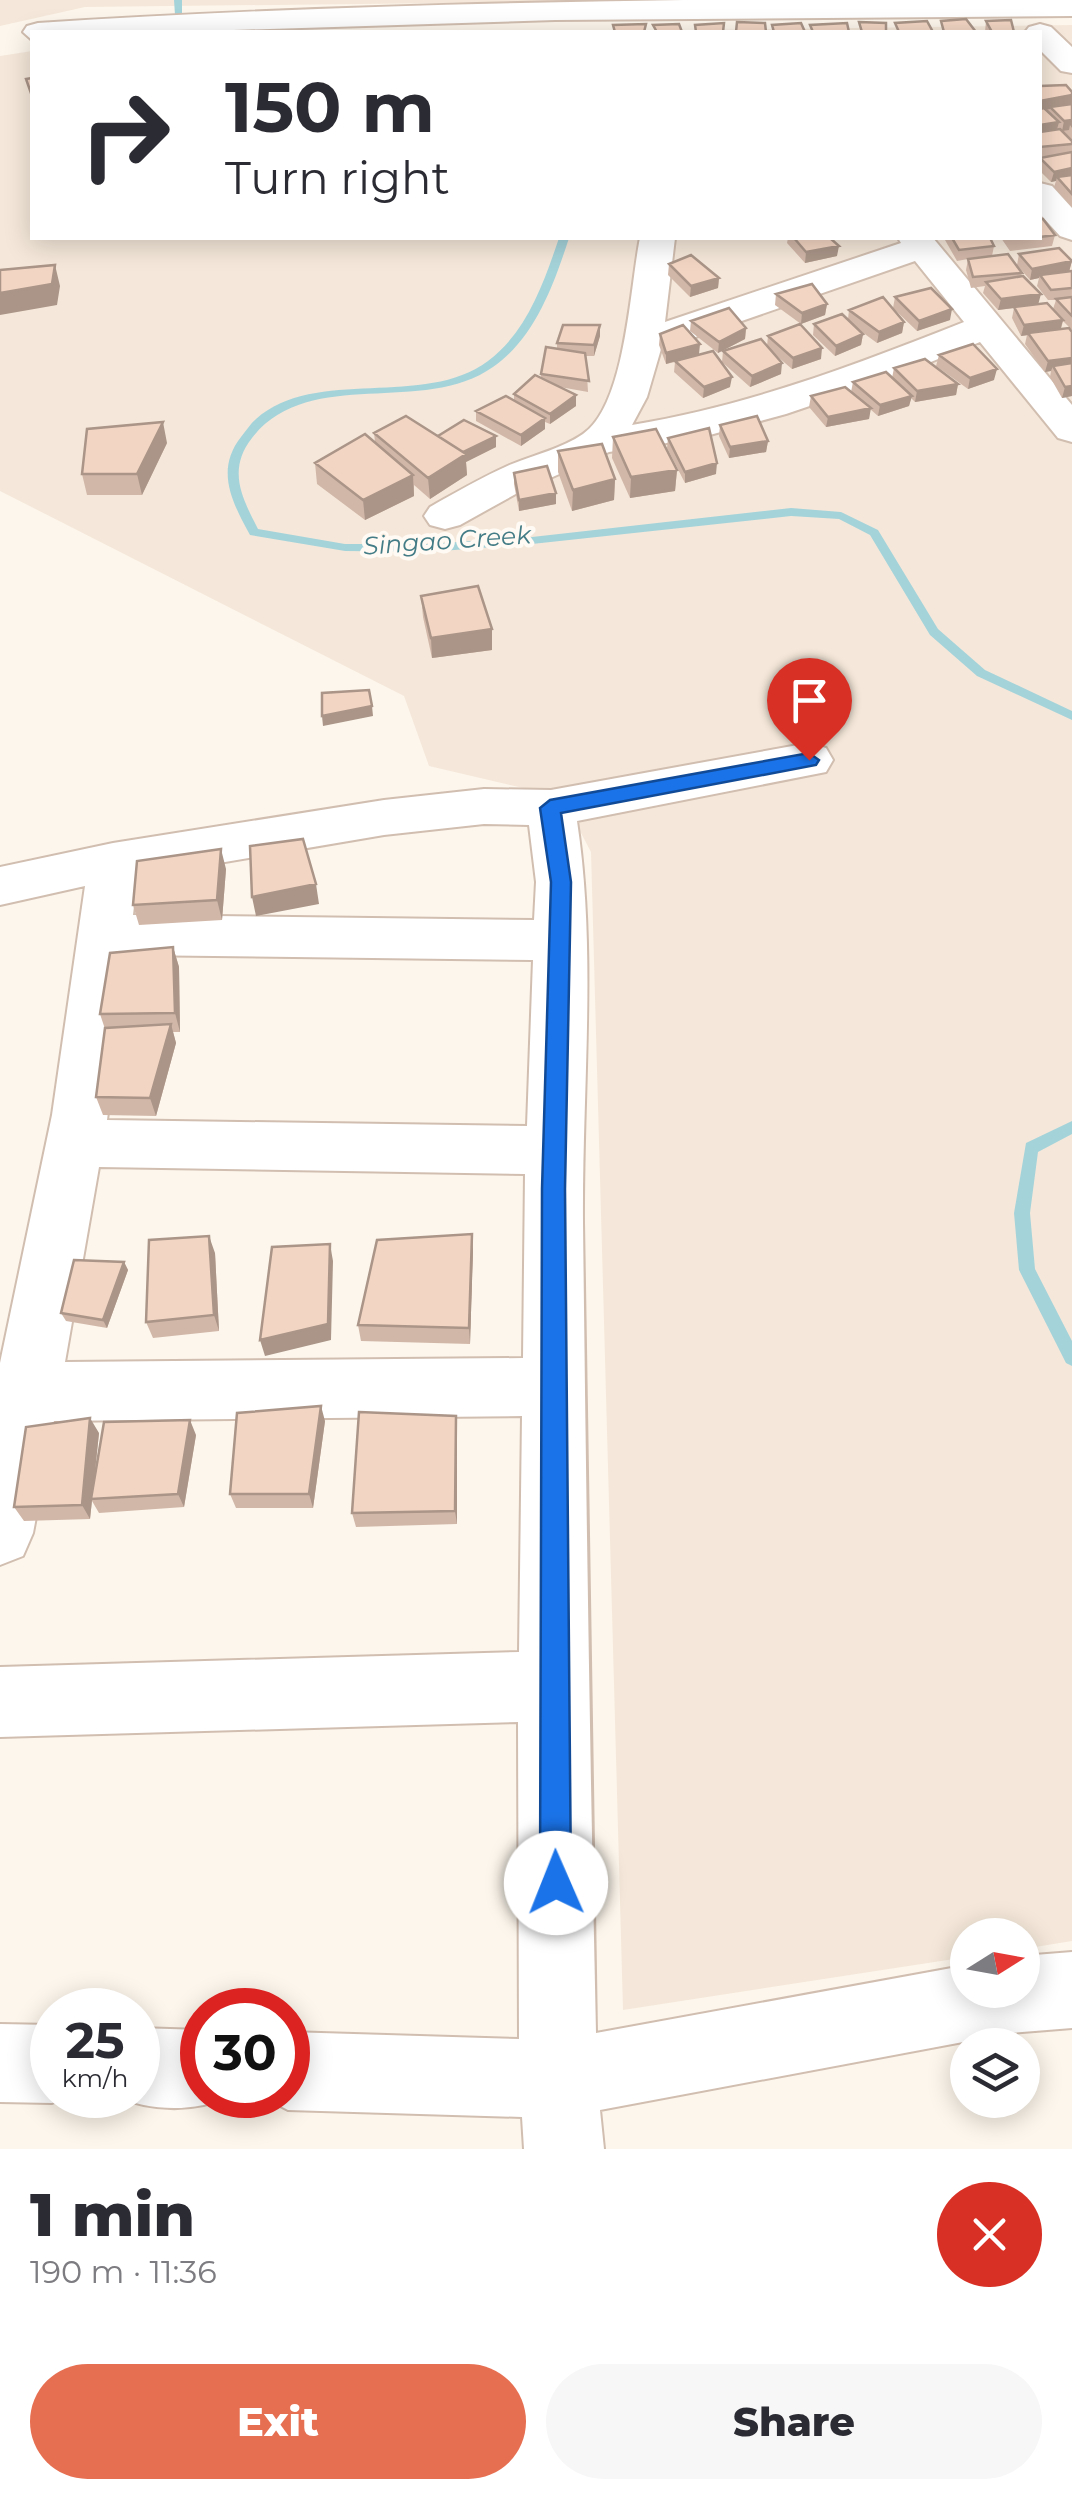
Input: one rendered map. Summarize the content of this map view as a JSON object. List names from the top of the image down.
{
  "water": ["Singao Creek"],
  "north": "right",
  "page": {
    "turn": ["150 m", "Turn right"],
    "speed": "25 km/h",
    "limit": "30",
    "heading": ["1 min", "190 m · 11:36"],
    "buttons": ["Exit", "Share"]
  }
}
